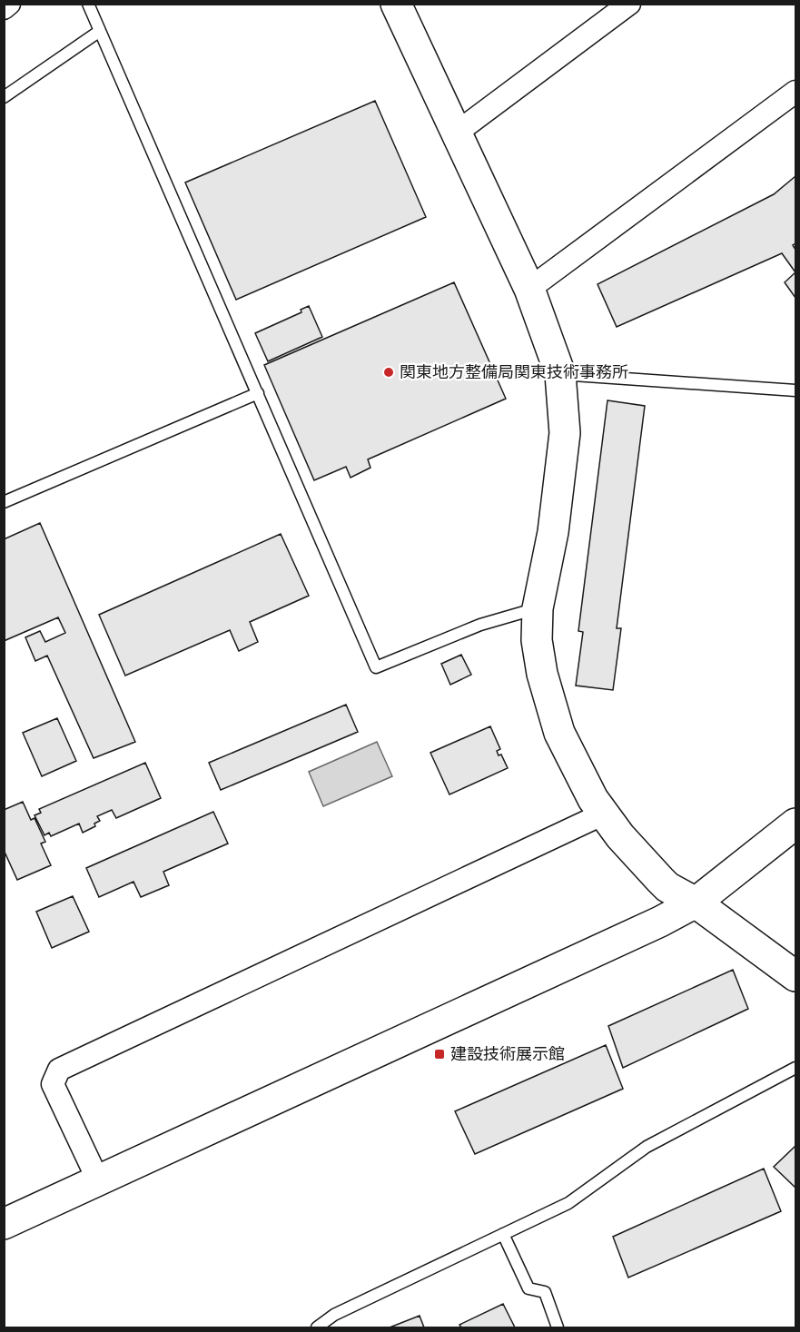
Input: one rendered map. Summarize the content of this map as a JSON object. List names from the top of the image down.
{
  "places": {
    "other": ["関東地方整備局関東技術事務所"],
    "transit": ["建設技術展示館"]
  }
}
